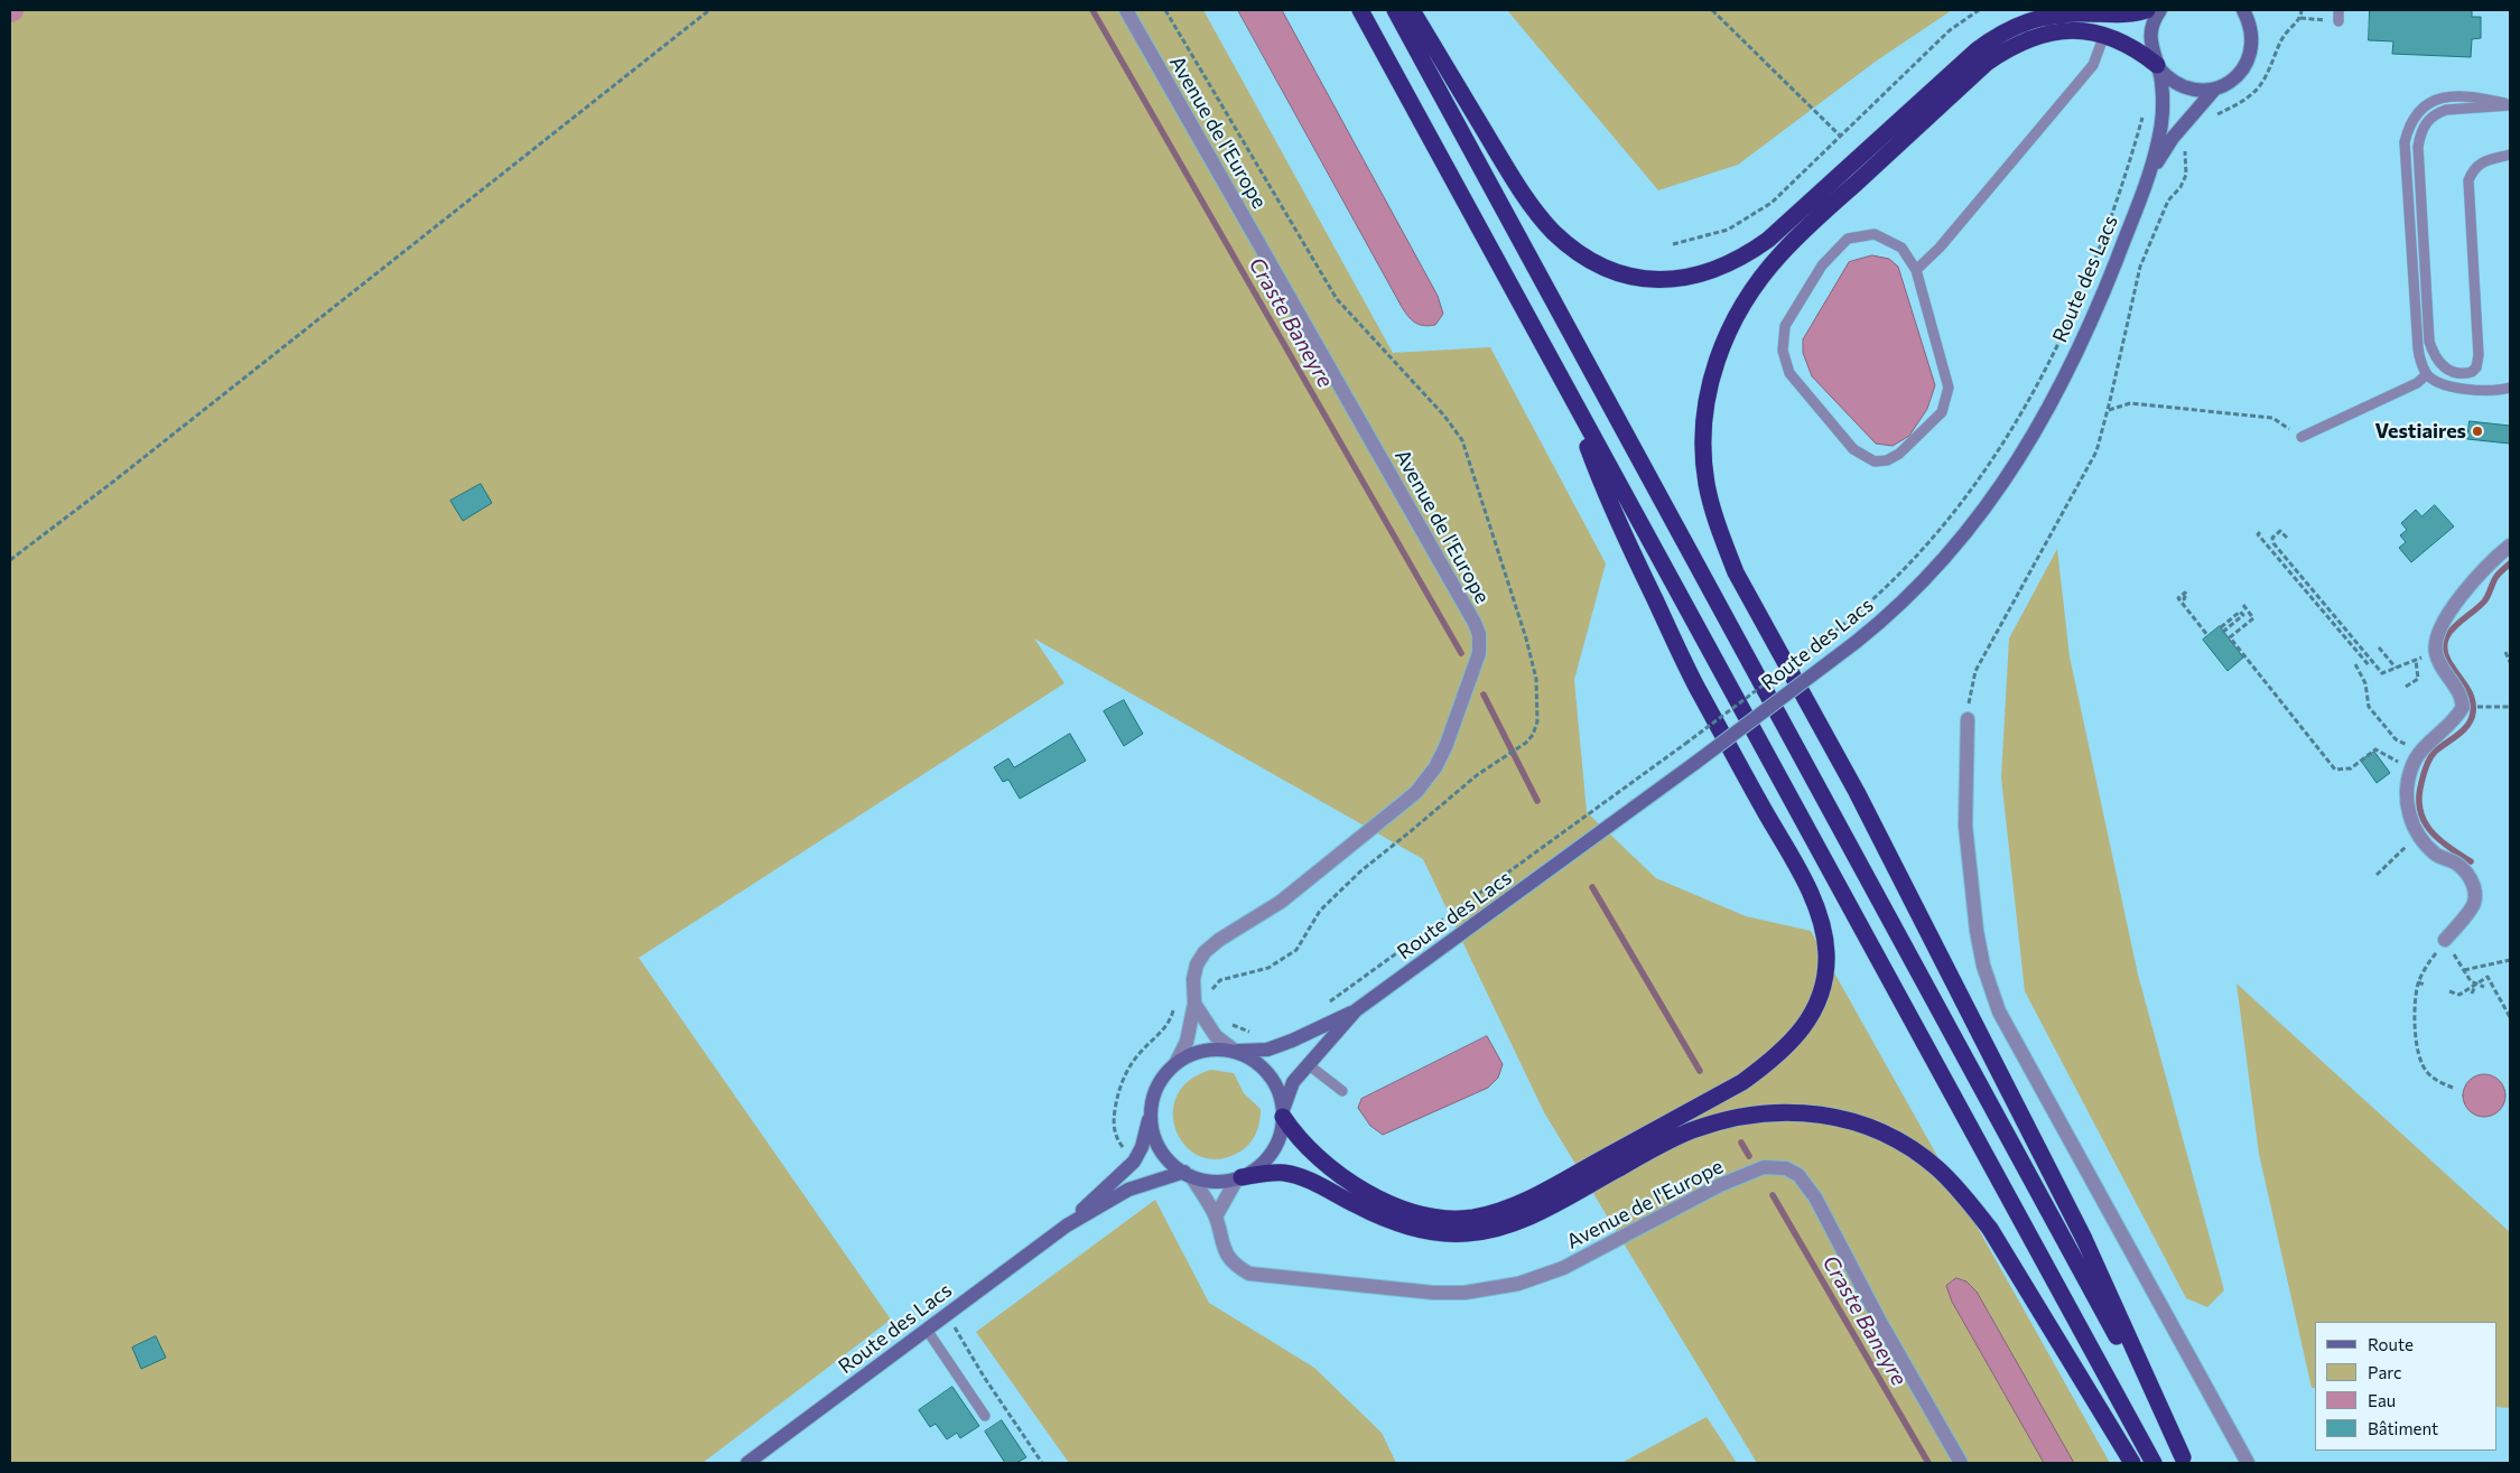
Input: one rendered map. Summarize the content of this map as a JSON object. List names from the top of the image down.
{
  "streets": {
    "main road": ["Route des Lacs"],
    "street": ["Avenue de l'Europe"]
  },
  "crossings": [
    ["Avenue de l'Europe", "Route des Lacs"]
  ],
  "water": ["Craste Baneyre"],
  "places": ["Vestiaires"],
  "legend": [
    "Route",
    "Parc",
    "Eau",
    "Bâtiment"
  ]
}
